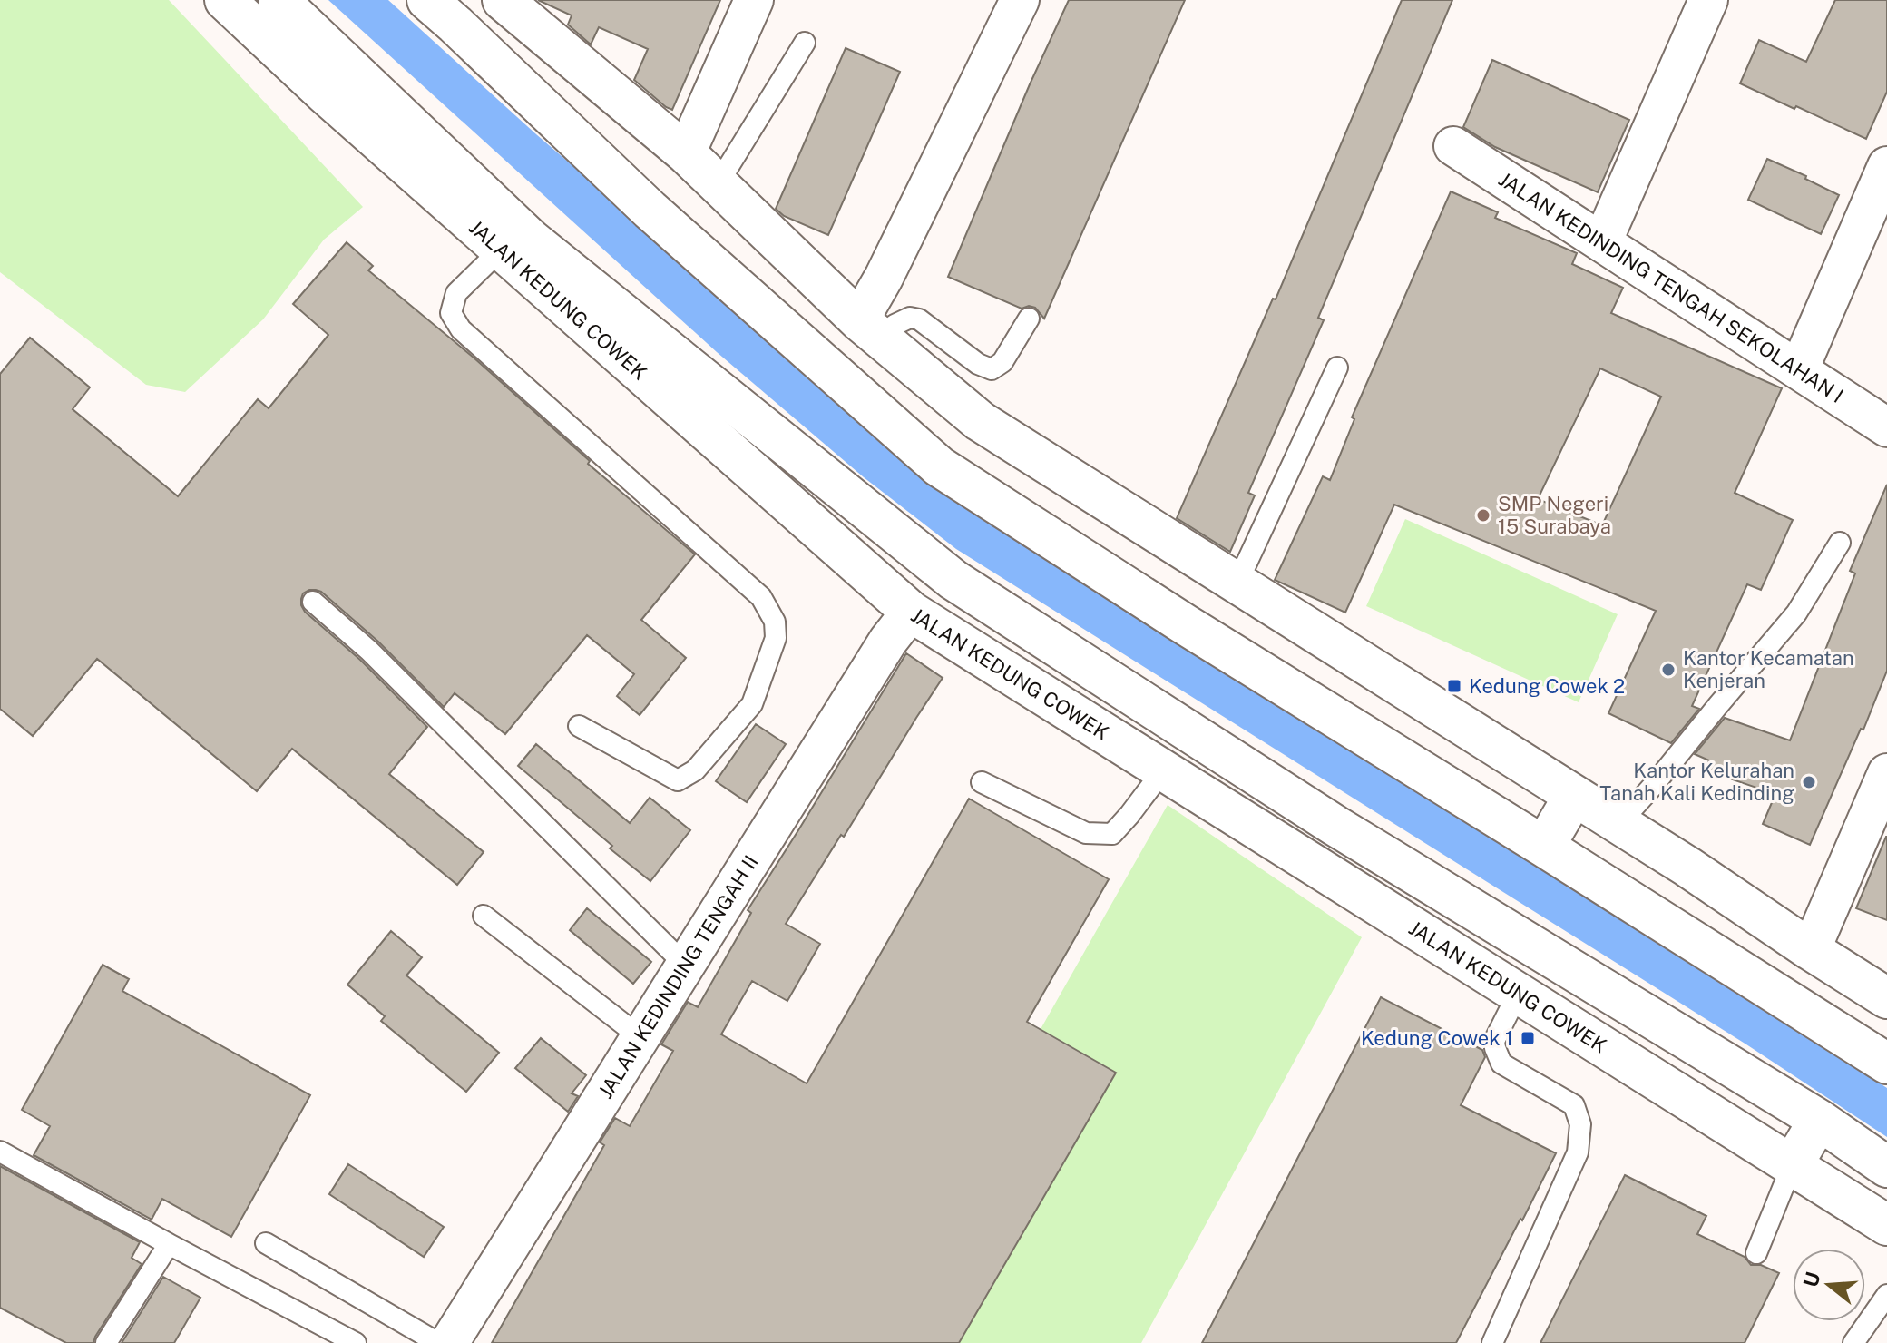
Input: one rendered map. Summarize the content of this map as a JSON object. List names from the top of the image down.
{
  "streets": {
    "main road": ["JALAN KEDUNG COWEK"],
    "street": ["JALAN KEDINDING TENGAH SEKOLAHAN I", "JALAN KEDINDING TENGAH II"]
  },
  "crossings": [
    ["JALAN KEDUNG COWEK", "JALAN KEDINDING TENGAH II"]
  ],
  "places": {
    "other": ["SMP Negeri 15 Surabaya", "Kantor Kecamatan Kenjeran", "Kantor Kelurahan Tanah Kali Kedinding"],
    "transit": ["Kedung Cowek 2", "Kedung Cowek 1"]
  },
  "north": "left"
}
